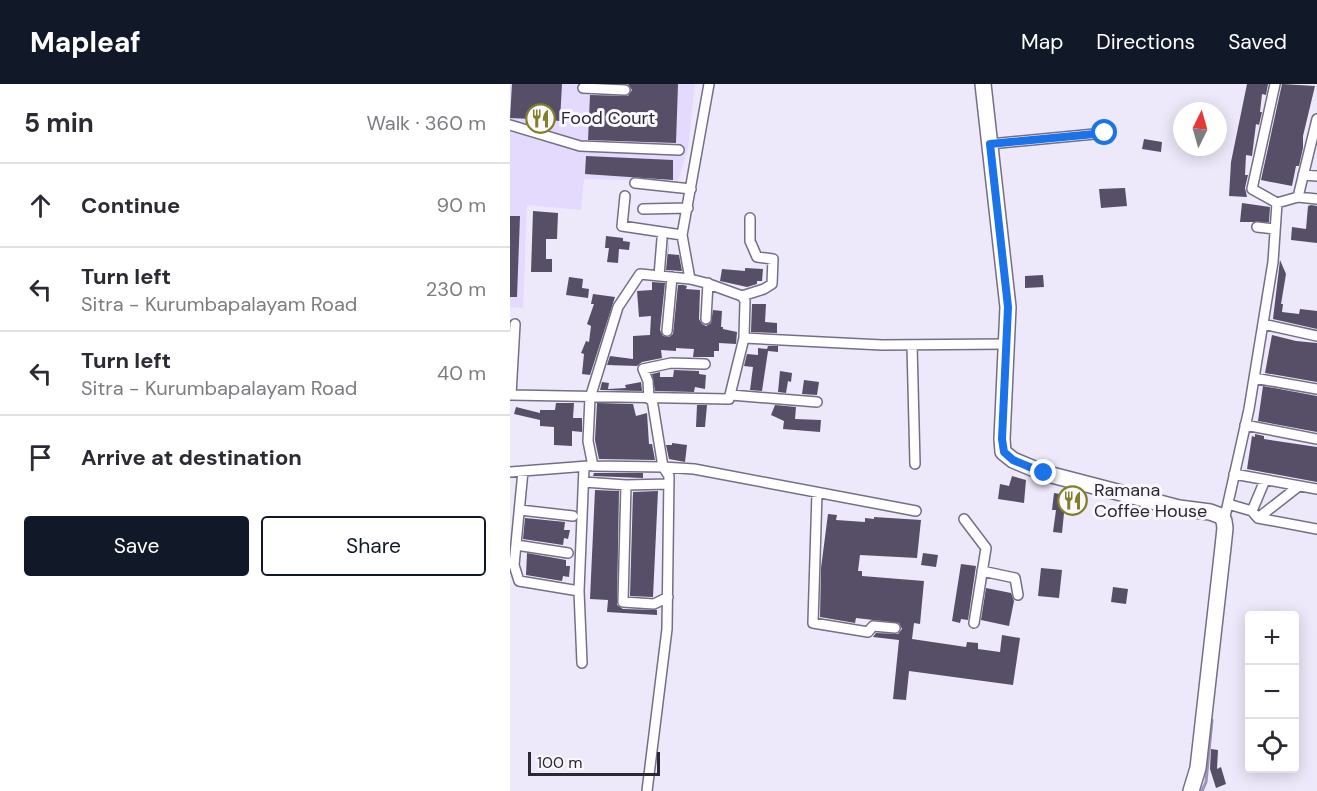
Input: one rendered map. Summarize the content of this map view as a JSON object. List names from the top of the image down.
{
  "places": {
    "restaurant": ["Food Court", "Ramana Coffee House"]
  },
  "scale_bar": "100 m",
  "north": "top",
  "page": {
    "header": "Mapleaf",
    "nav": ["Map", "Directions", "Saved"],
    "heading": ["5 min", "Walk · 360 m"],
    "list": [
      ["Continue", "90 m"],
      ["Turn left", "Sitra - Kurumbapalayam Road", "230 m"],
      ["Turn left", "Sitra - Kurumbapalayam Road", "40 m"],
      "Arrive at destination"
    ],
    "buttons": ["Save", "Share"],
    "map_buttons": ["+", "−"],
    "scale": "100 m"
  }
}
